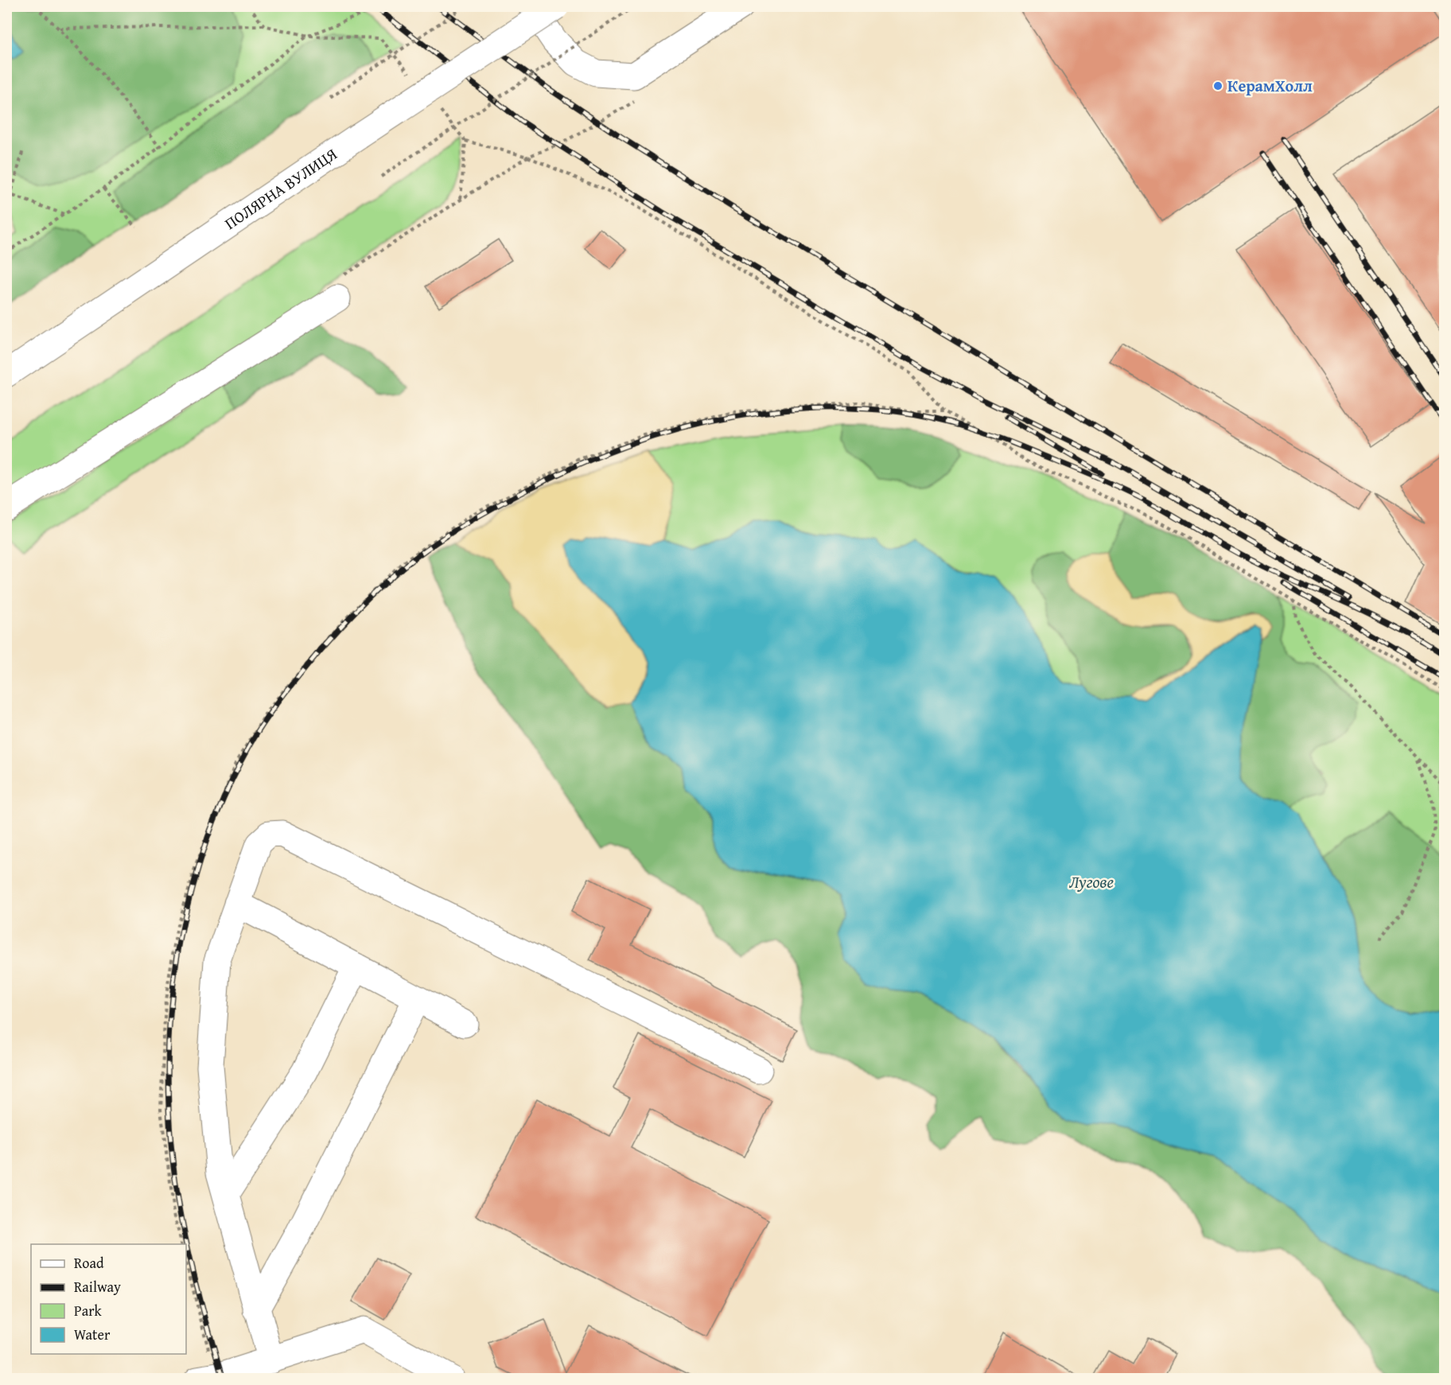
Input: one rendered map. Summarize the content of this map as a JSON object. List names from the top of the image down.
{
  "streets": {
    "main road": ["ПОЛЯРНА ВУЛИЦЯ"]
  },
  "water": ["Лугове"],
  "places": ["КерамХолл"],
  "legend": [
    "Road",
    "Railway",
    "Park",
    "Water"
  ]
}
